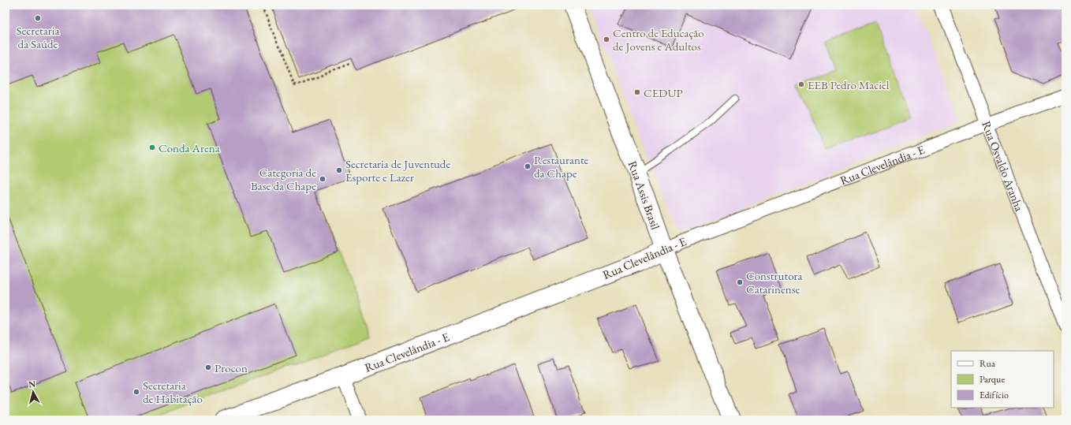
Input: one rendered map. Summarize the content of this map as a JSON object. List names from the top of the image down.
{
  "streets": {
    "street": ["Rua Clevelândia - E", "Rua Osvaldo Aranha", "Rua Assis Brasil"]
  },
  "crossings": [
    ["Rua Clevelândia - E", "Rua Osvaldo Aranha"],
    ["Rua Clevelândia - E", "Rua Assis Brasil"]
  ],
  "places": [
    "Secretaria da Saúde",
    "Centro de Educação de Jovens e Adultos",
    "EEB Pedro Maciel",
    "CEDUP",
    "Conda Arena",
    "Restaurante da Chape",
    "Secretaria de Juventude Esporte e Lazer",
    "Categoria de Base da Chape",
    "Construtora Catarinense",
    "Procon",
    "Secretaria de Habitação"
  ],
  "legend": ["Rua", "Parque", "Edifício"],
  "north": "top"
}
